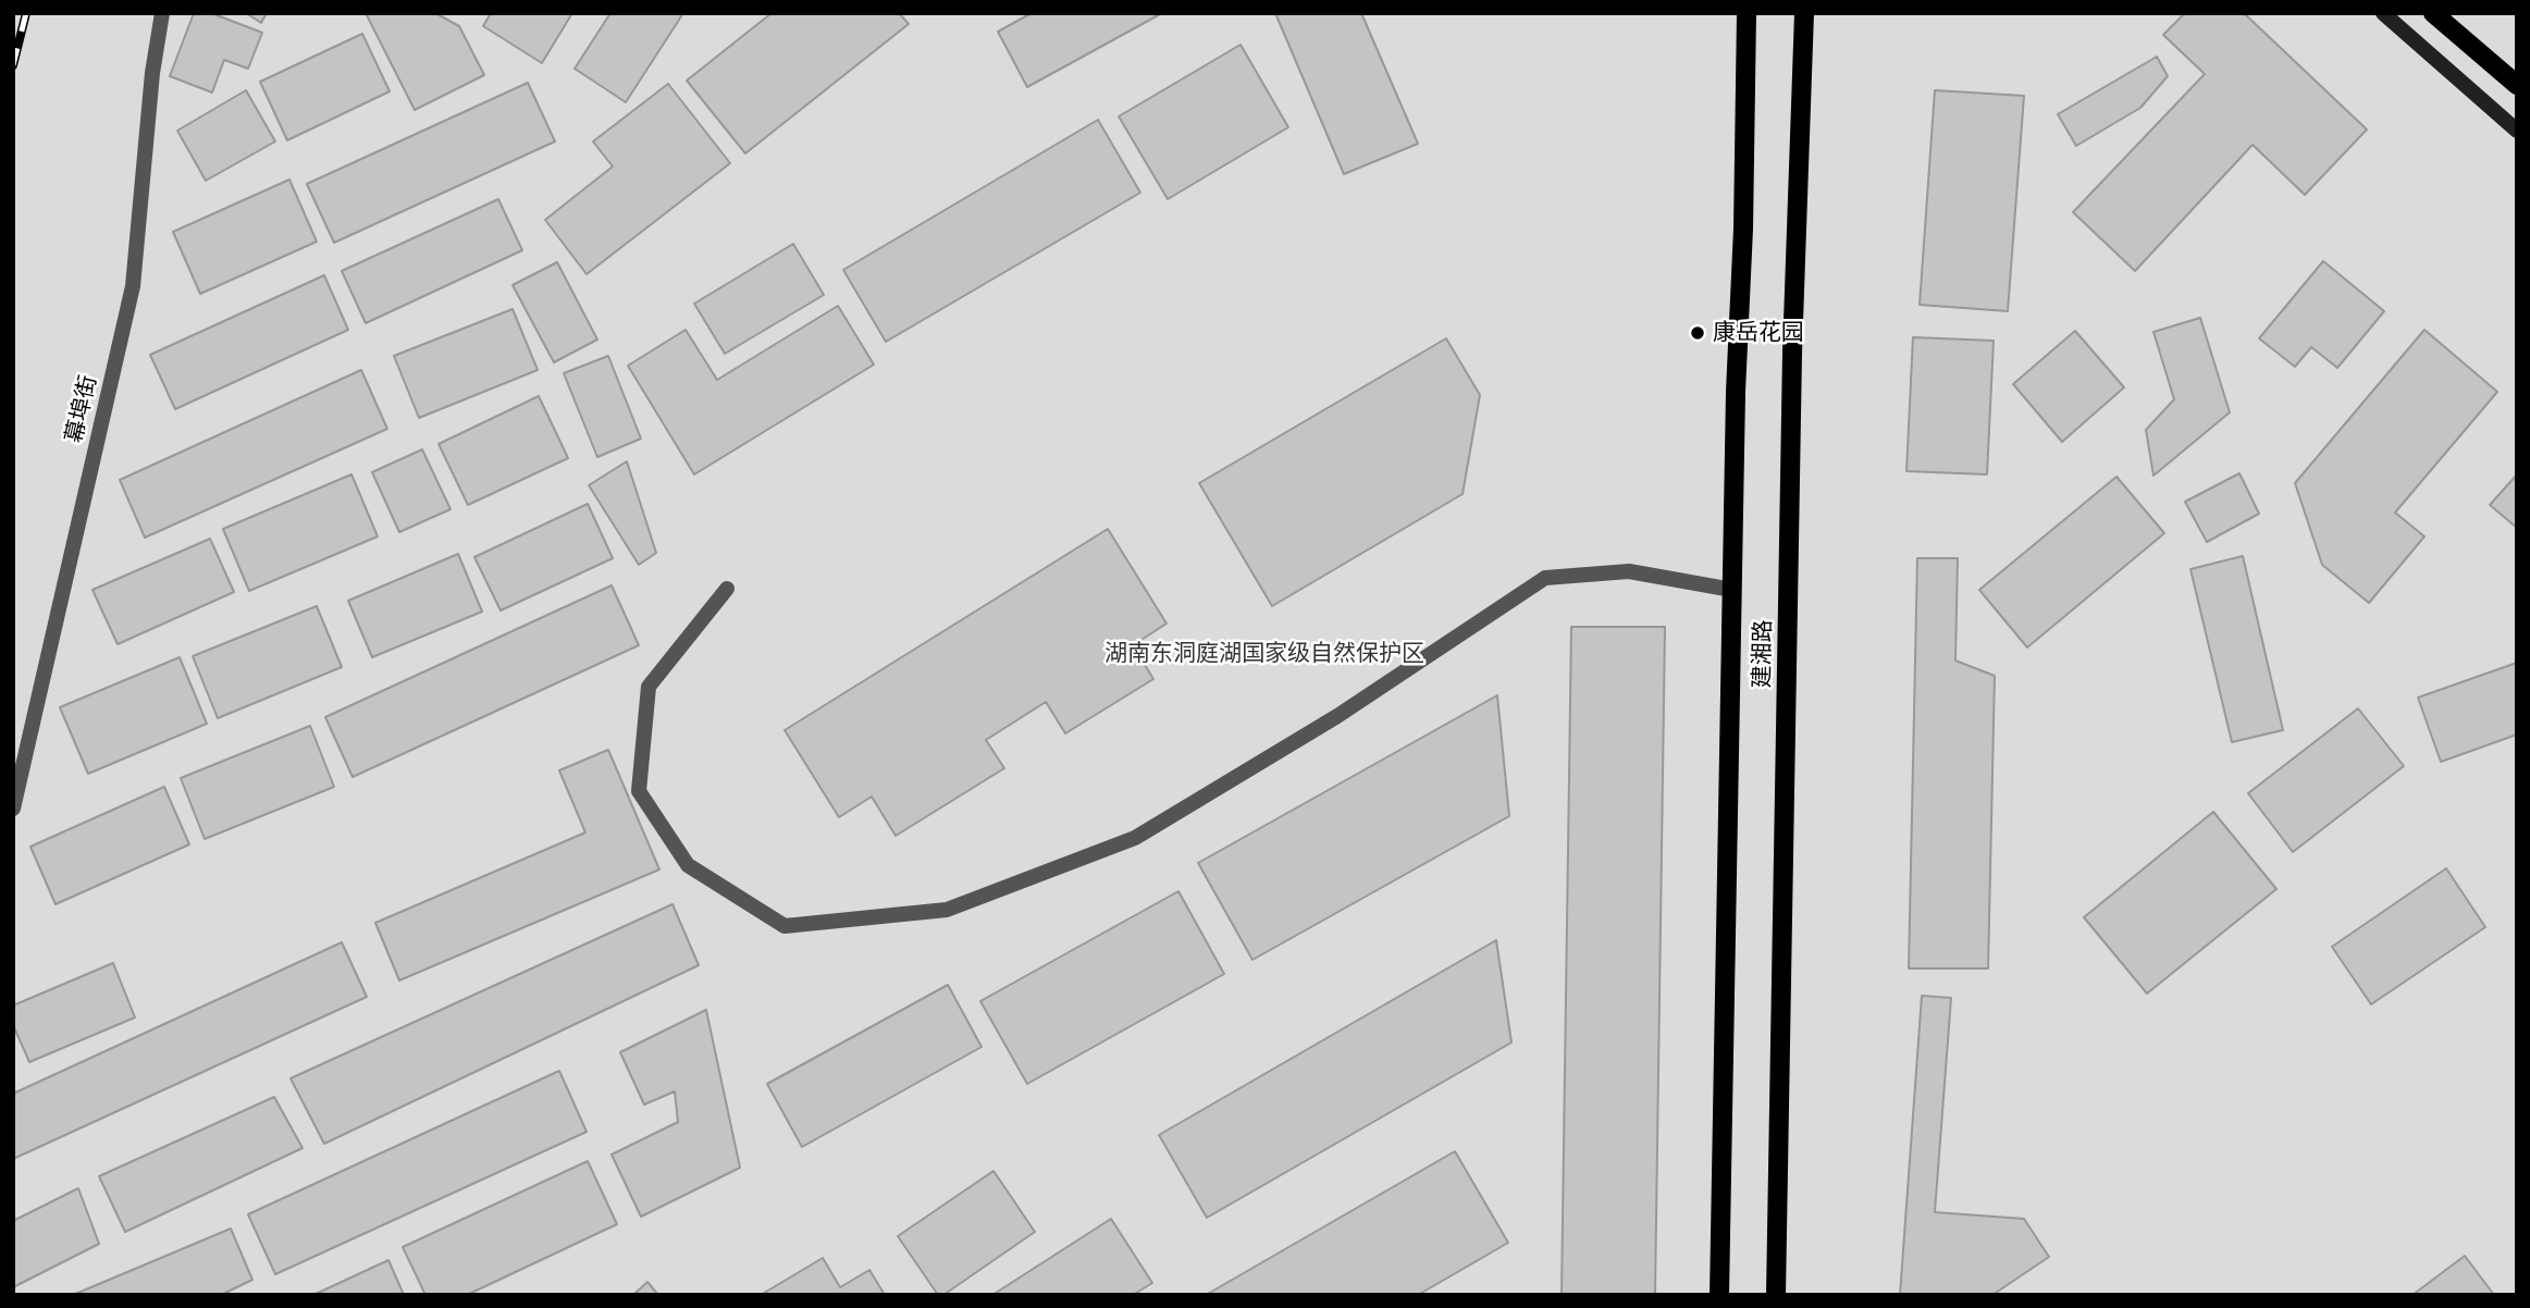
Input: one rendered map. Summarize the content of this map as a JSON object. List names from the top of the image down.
{
  "streets": {
    "main road": ["建湘路"],
    "street": ["幕埠街"]
  },
  "parks": ["湖南东洞庭湖国家级自然保护区"],
  "places": ["康岳花园"]
}
